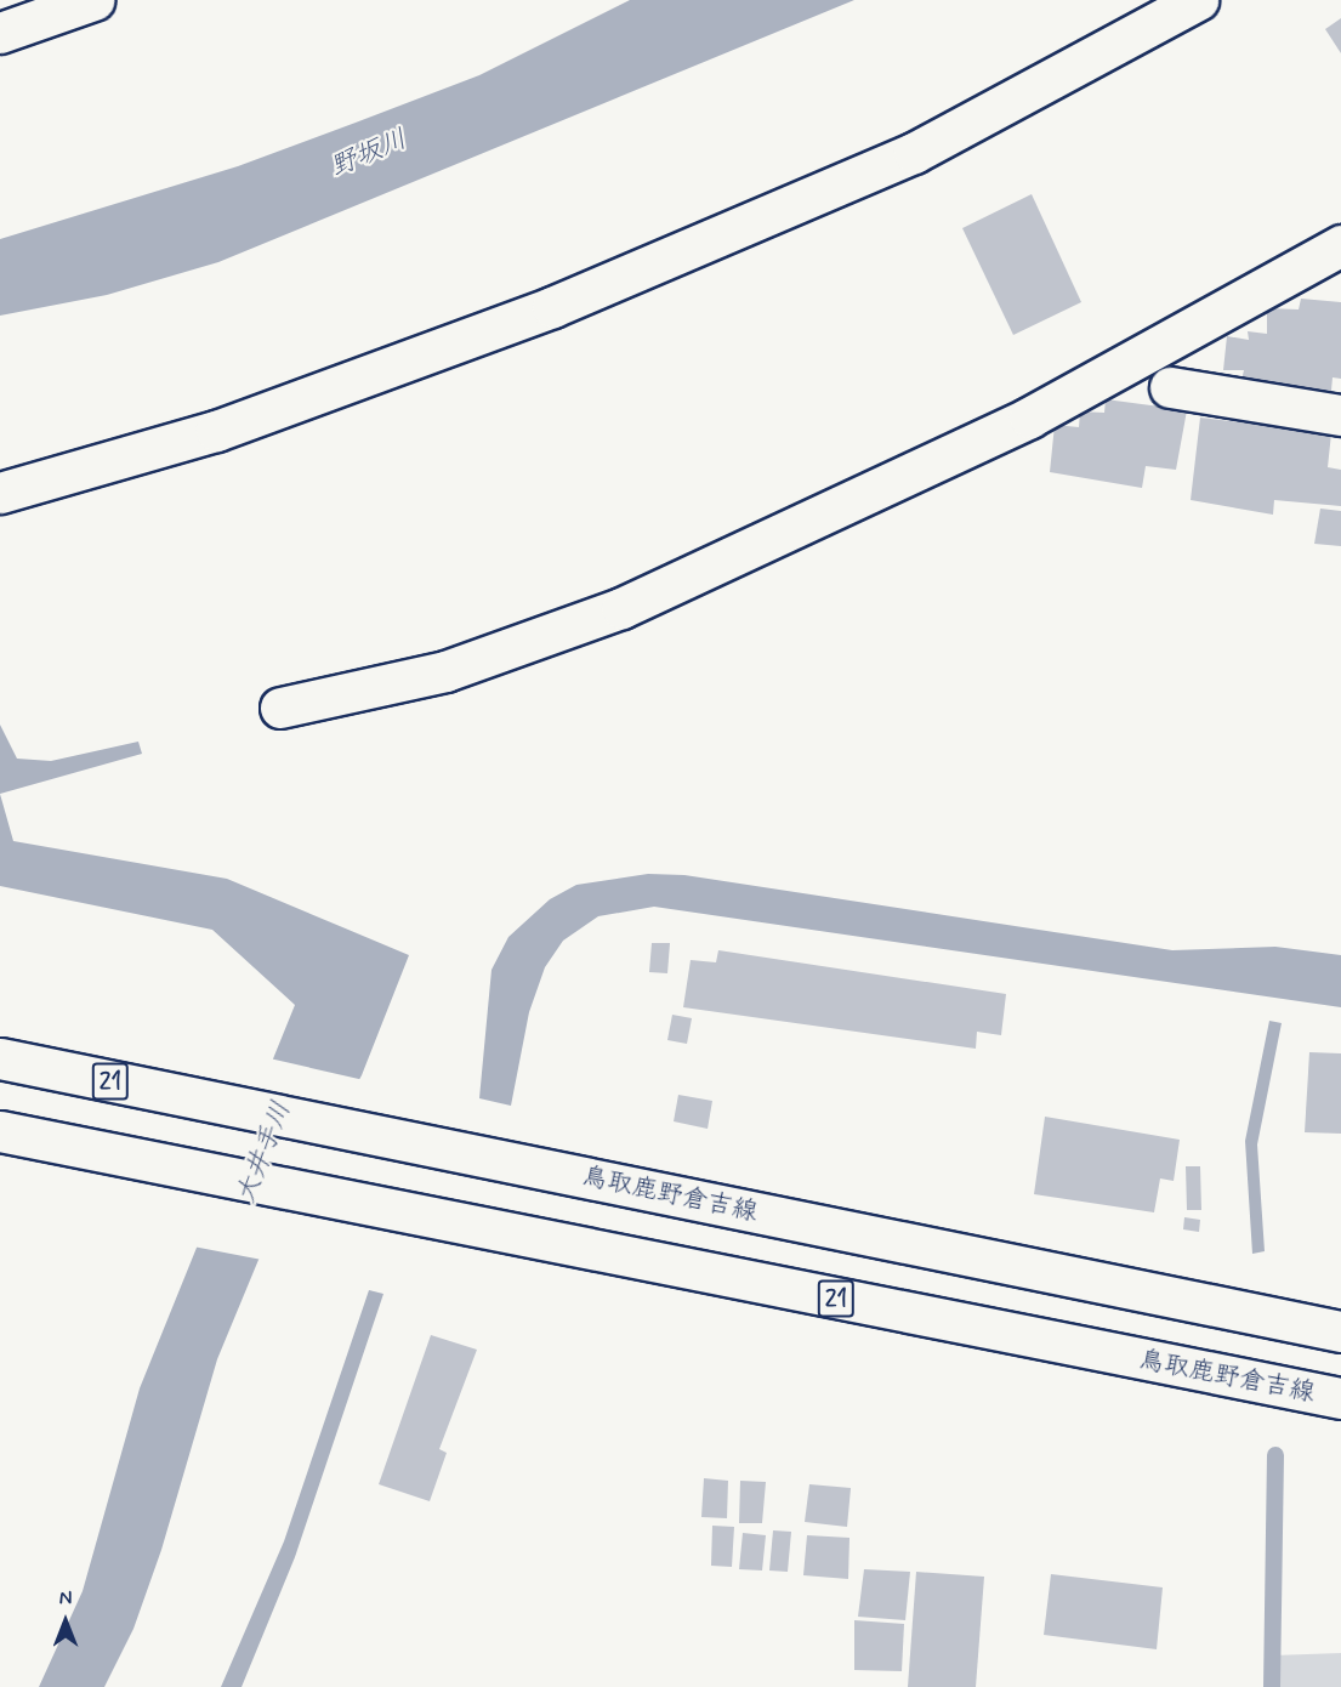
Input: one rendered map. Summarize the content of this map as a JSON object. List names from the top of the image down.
{
  "streets": {
    "main road": ["21", "鳥取鹿野倉吉線"]
  },
  "water": ["野坂川", "大井手川"],
  "north": "top"
}
